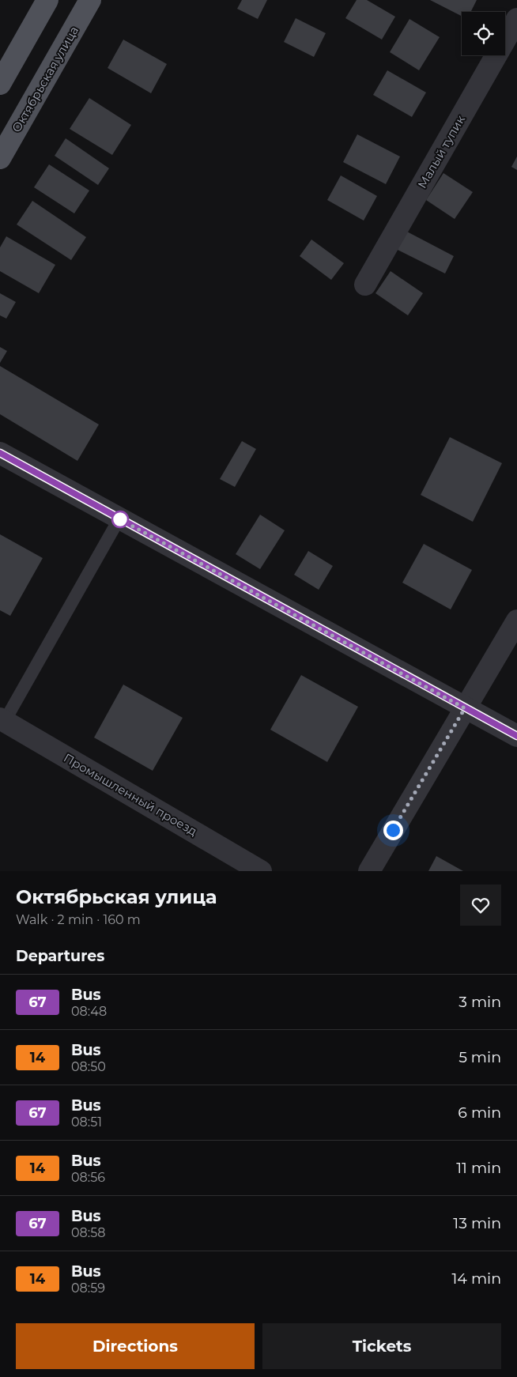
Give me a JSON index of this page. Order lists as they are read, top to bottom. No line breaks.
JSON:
{"streets":{"main road":["Октябрьская улица"],"street":["Малый тупик","Промышленный проезд"]},"lines":["bus line 67"],"page":{"heading":[["Октябрьская улица","Walk · 2 min · 160 m"],"Departures"],"list":[{"mark":"67","name":"Bus","note":"08:48","value":"3 min"},{"mark":"14","name":"Bus","note":"08:50","value":"5 min"},{"mark":"67","name":"Bus","note":"08:51","value":"6 min"},{"mark":"14","name":"Bus","note":"08:56","value":"11 min"},{"mark":"67","name":"Bus","note":"08:58","value":"13 min"},{"mark":"14","name":"Bus","note":"08:59","value":"14 min"}],"buttons":["Directions","Tickets"]}}
